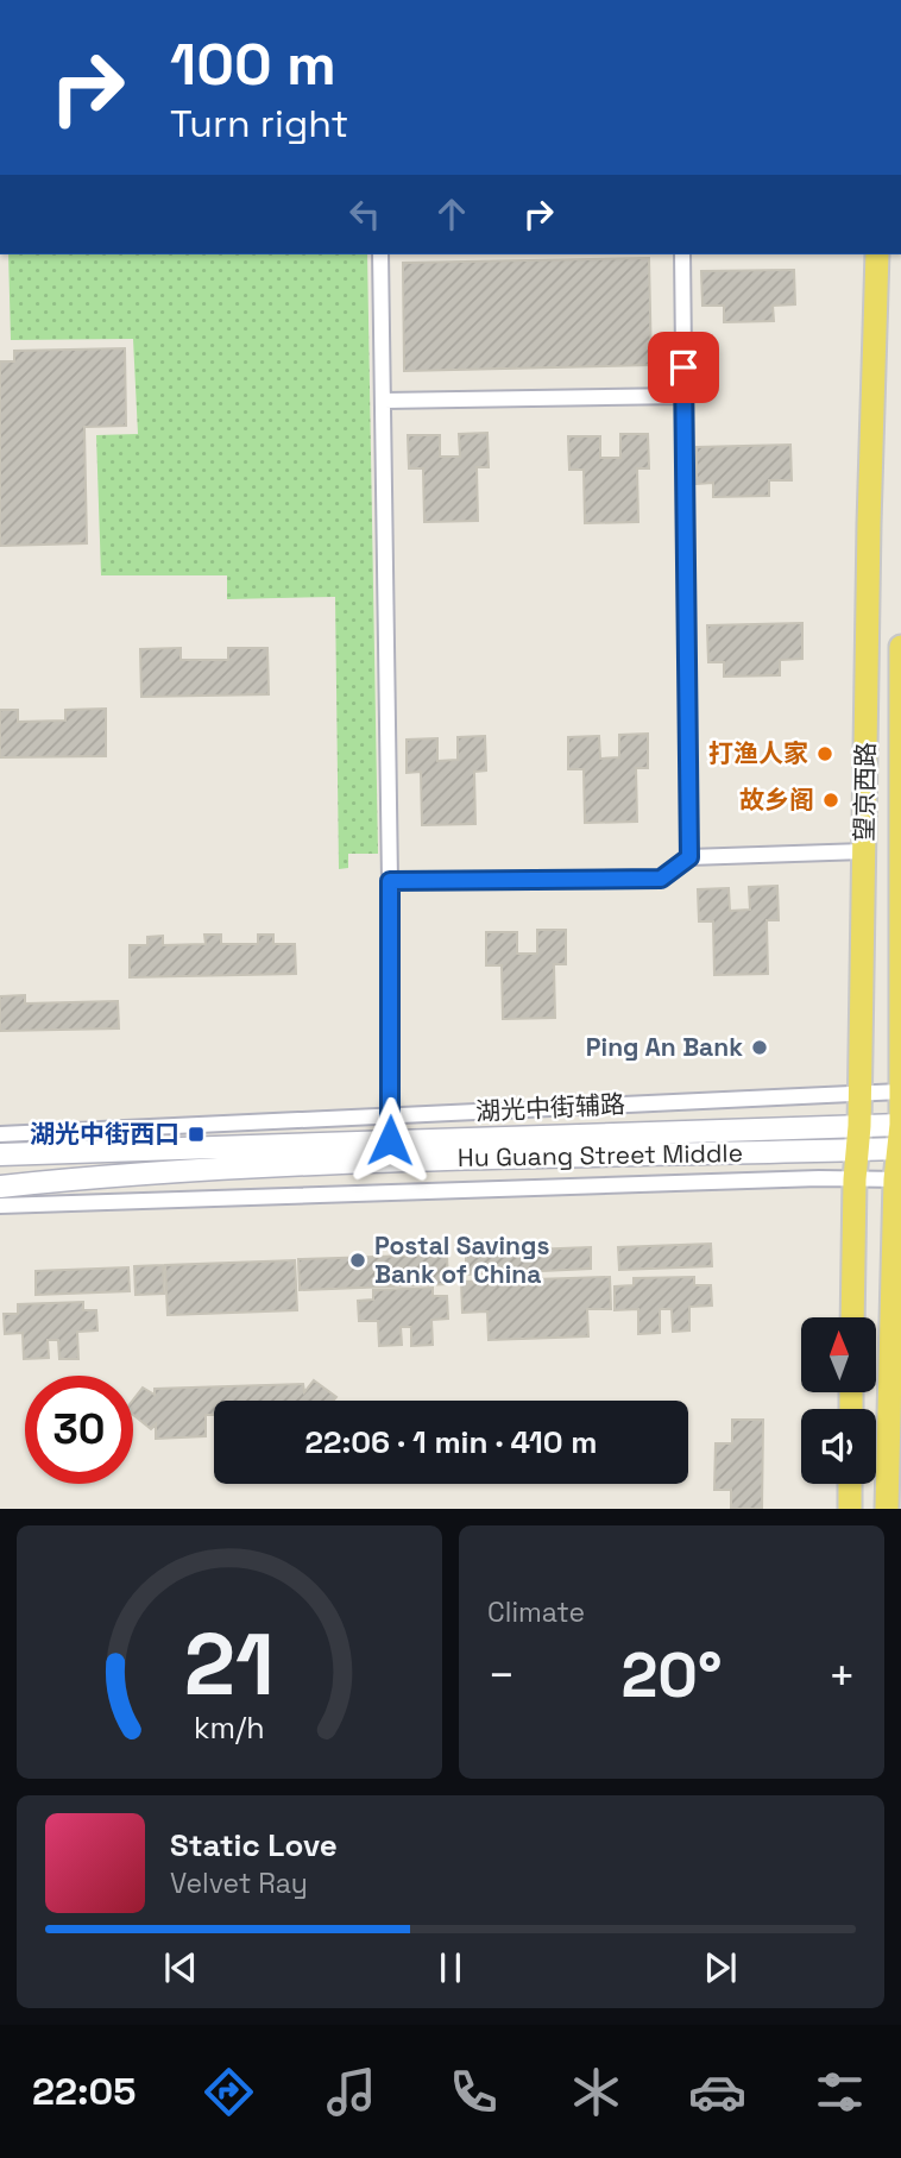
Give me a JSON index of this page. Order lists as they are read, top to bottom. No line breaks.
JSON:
{"streets":{"main road":["望京西路","Hu Guang Street Middle"],"street":["湖光中街辅路"]},"crossings":[["望京西路","湖光中街辅路"],["望京西路","Hu Guang Street Middle"]],"places":{"other":["打渔人家","故乡阁","Ping An Bank","Postal Savings Bank of China"],"transit":["湖光中街西口"]},"north":"top","page":{"turn":["100 m","Turn right"],"limit":"30","trip":"22:06 · 1 min · 410 m","tile":"Climate","heat":["−","20°","+"],"song":["Static Love","Velvet Ray"],"tabs":"22:05","gauge":["21","km/h"]}}
